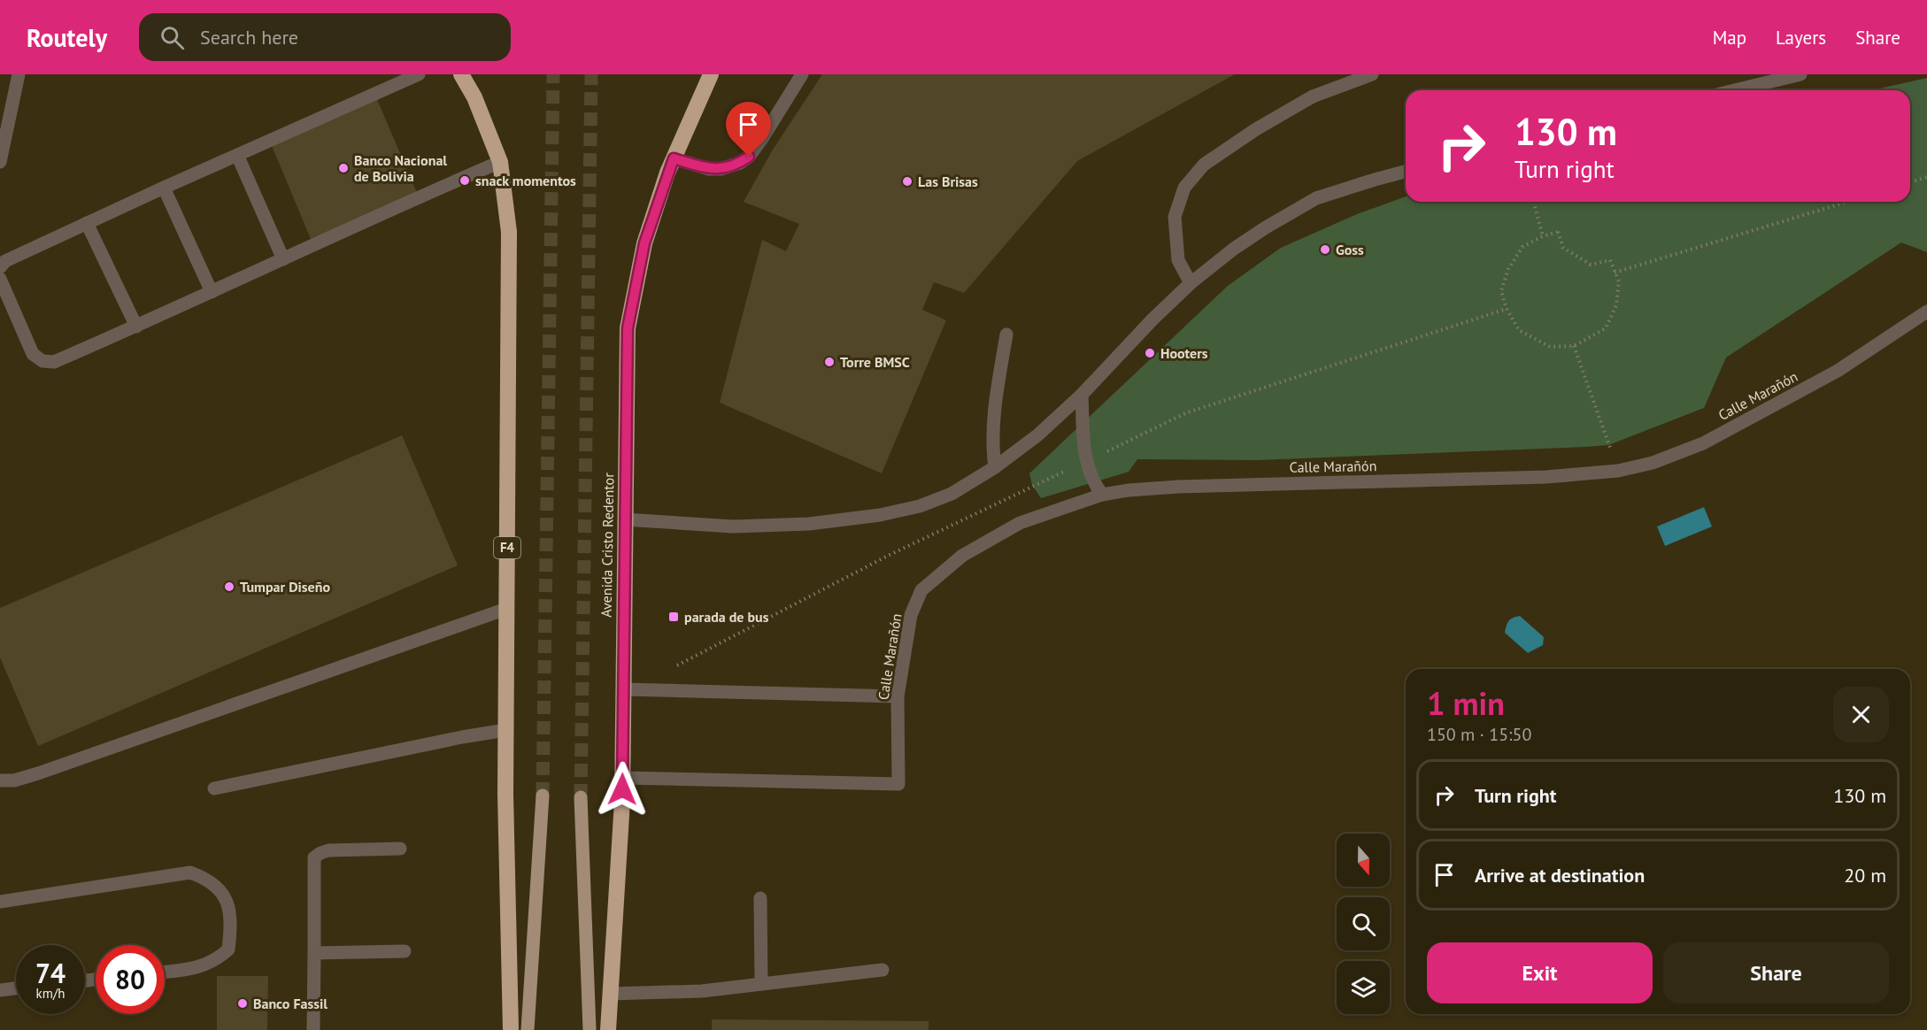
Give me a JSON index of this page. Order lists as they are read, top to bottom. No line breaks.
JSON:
{"streets":{"highway":["Avenida Cristo Redentor","F4"],"street":["Calle Marañón"]},"crossings":[["Calle Marañón","Avenida Cristo Redentor"]],"places":{"other":["Banco Nacional de Bolivia","snack momentos","Las Brisas","Goss","Hooters","Torre BMSC","Tumpar Diseño","Banco Fassil"],"transit":["parada de bus"]},"north":"bottom","page":{"header":"Routely","search":"Search here","nav":["Map","Layers","Share"],"turn":["130 m","Turn right"],"heading":["1 min","150 m · 15:50"],"list":[{"name":"Turn right","value":"130 m"},{"name":"Arrive at destination","value":"20 m"}],"buttons":["Exit","Share"],"speed":"74 km/h","limit":"80"}}
